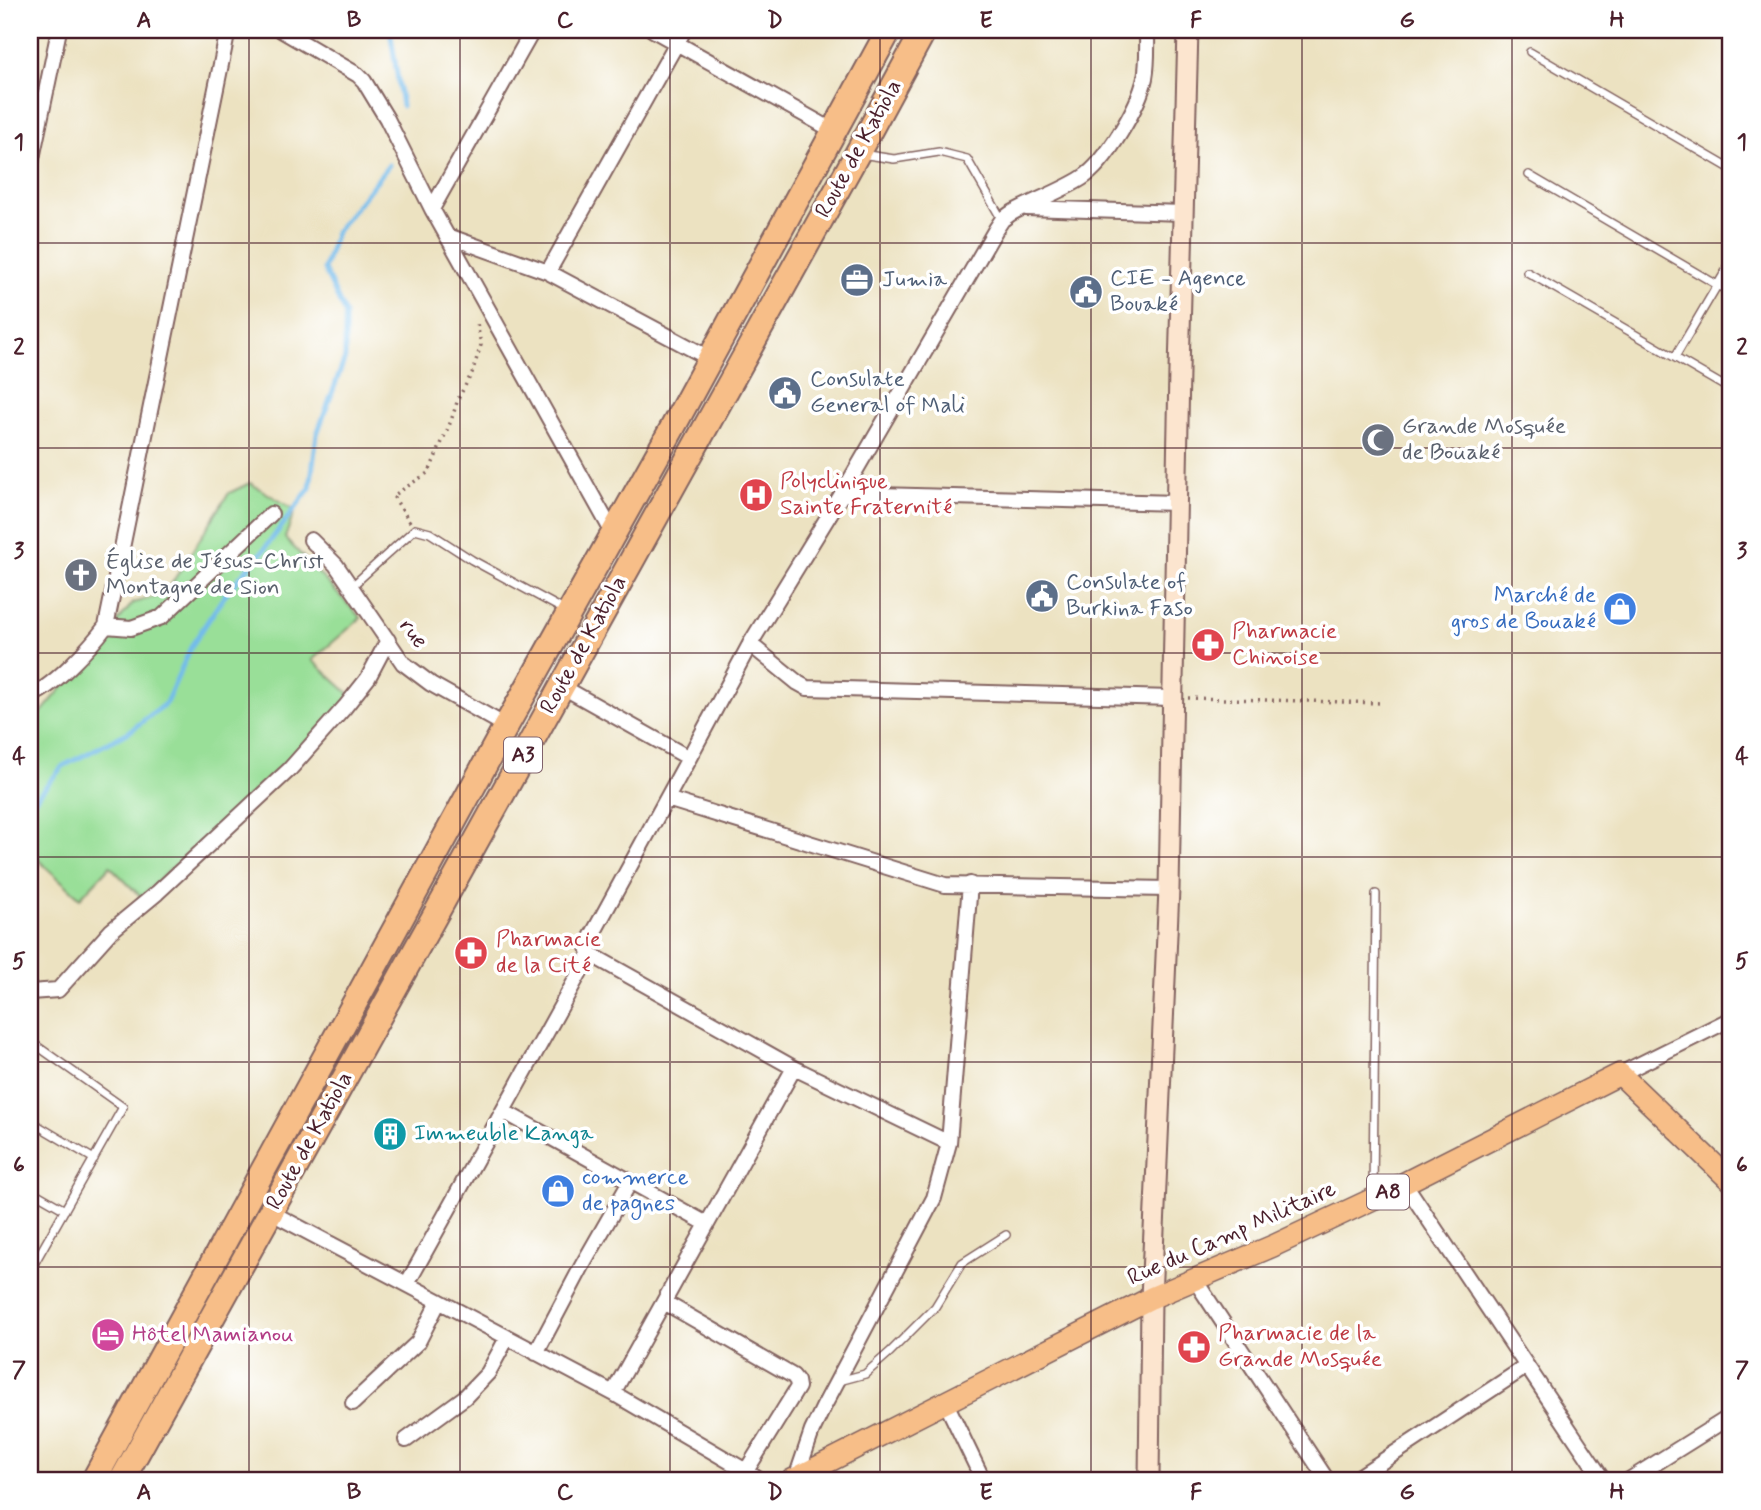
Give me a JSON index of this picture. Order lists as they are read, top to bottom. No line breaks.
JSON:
{"streets":{"highway":["Route de Katiola","A3"],"main road":["A8","Rue du Camp Militaire"],"street":["rue"]},"crossings":[["Route de Katiola","rue"]],"places":{"office":["Jumia"],"public building":["CIE - Agence Bouaké","Consulate General of Mali","Consulate of Burkina Faso"],"mosque":["Grande Mosquée de Bouaké"],"hospital":["Polyclinique Sainte Fraternité"],"church":["Église de Jésus-Christ Montagne de Sion"],"shop":["Marché de gros de Bouaké","commerce de pagnes"],"pharmacy":["Pharmacie Chinoise","Pharmacie de la Cité","Pharmacie de la Grande Mosquée"],"building":["Immeuble Kanga"],"hotel":["Hôtel Mamianou"]},"grid":{"columns":["A","B","C","D","E","F","G","H"],"rows":["1","2","3","4","5","6","7"]}}
